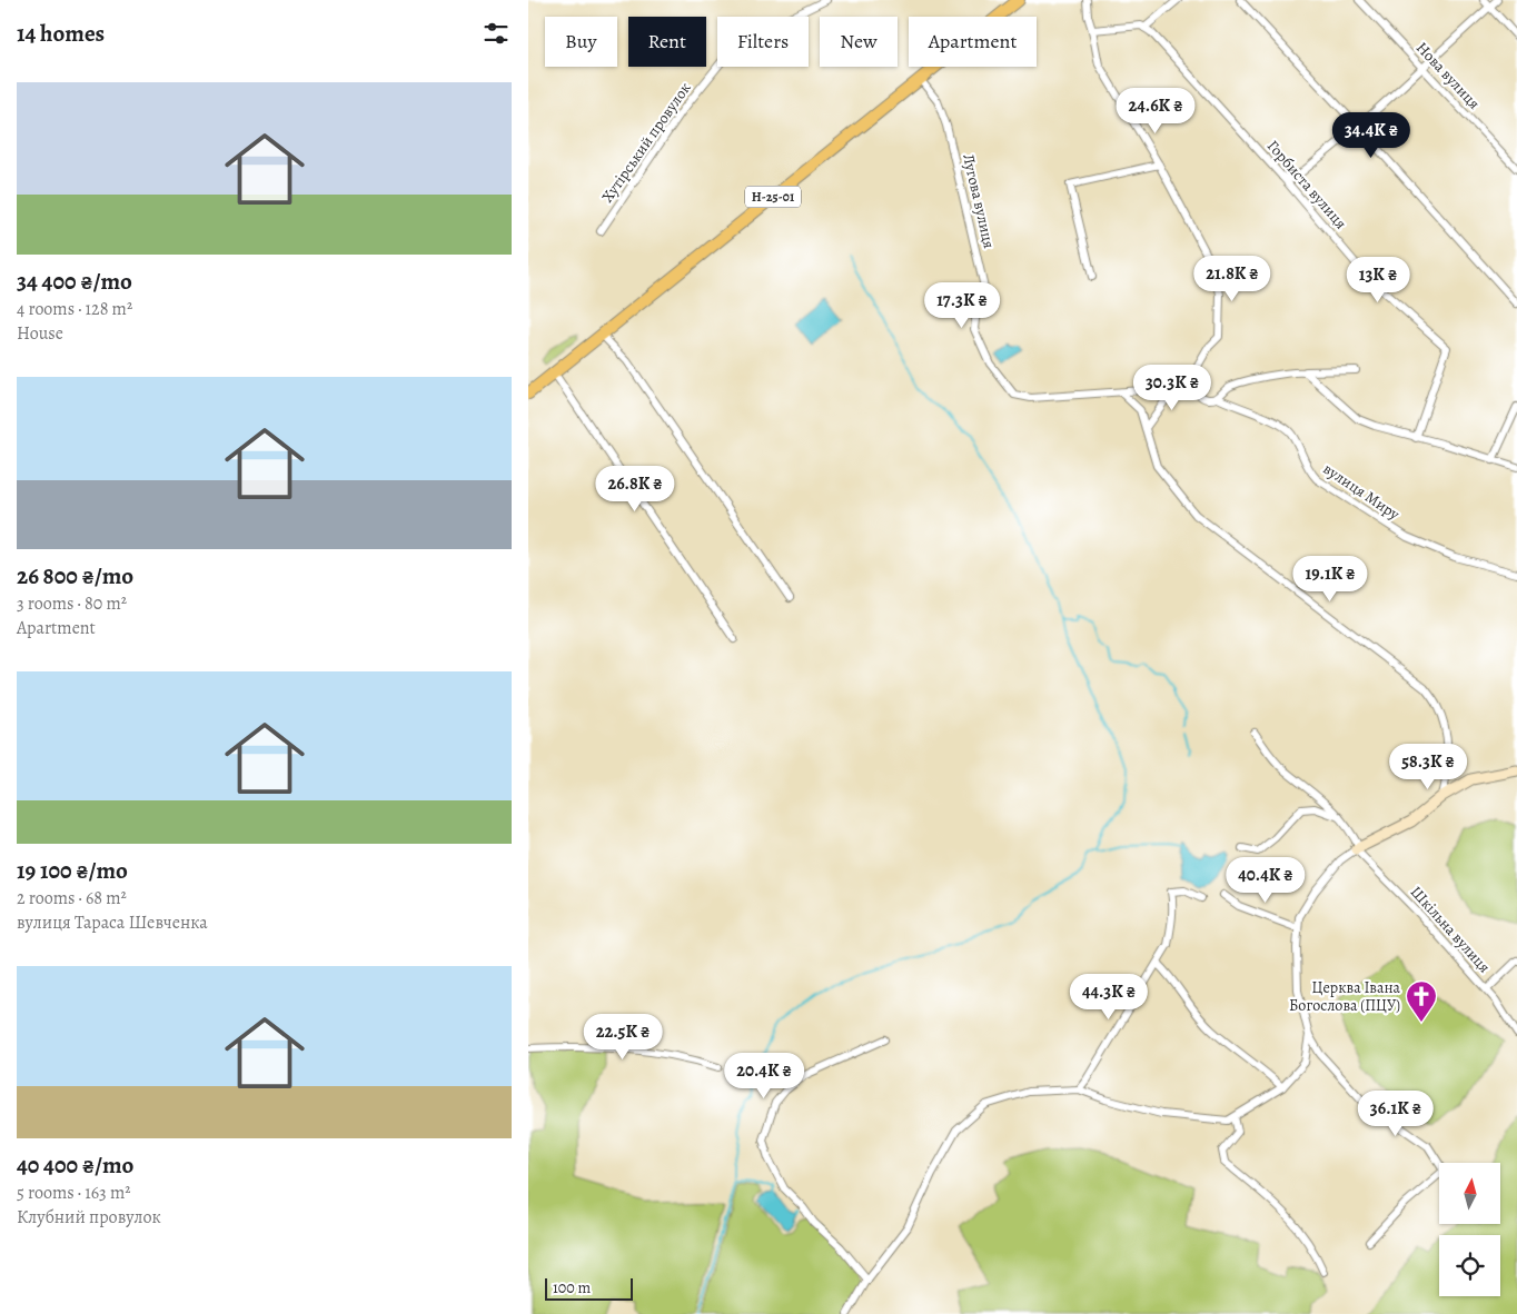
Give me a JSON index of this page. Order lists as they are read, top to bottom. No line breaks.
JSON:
{"streets":{"main road":["Н-25-01"],"street":["Нова вулиця","Хутірський провулок","Горбиста вулиця","Лугова вулиця","вулиця Миру","Шкільна вулиця"]},"crossings":[["Н-25-01","Лугова вулиця"]],"places":{"church":["Церква Івана Богослова (ПЦУ)"]},"scale_bar":"100 m","north":"top","page":{"heading":"14 homes","chip":["Buy","Rent","Filters","New","Apartment"],"list":[{"name":"34 400 ₴/mo","note":"4 rooms · 128 m² · House"},{"name":"26 800 ₴/mo","note":"3 rooms · 80 m² · Apartment"},{"name":"19 100 ₴/mo","note":"2 rooms · 68 m² · вулиця Тараса Шевченка"},{"name":"40 400 ₴/mo","note":"5 rooms · 163 m² · Клубний провулок"}],"price":["24.6K ₴","34.4K ₴","21.8K ₴","13K ₴","17.3K ₴","30.3K ₴","26.8K ₴","19.1K ₴","58.3K ₴","40.4K ₴","44.3K ₴","22.5K ₴","20.4K ₴","36.1K ₴"],"scale":"100 m"}}
